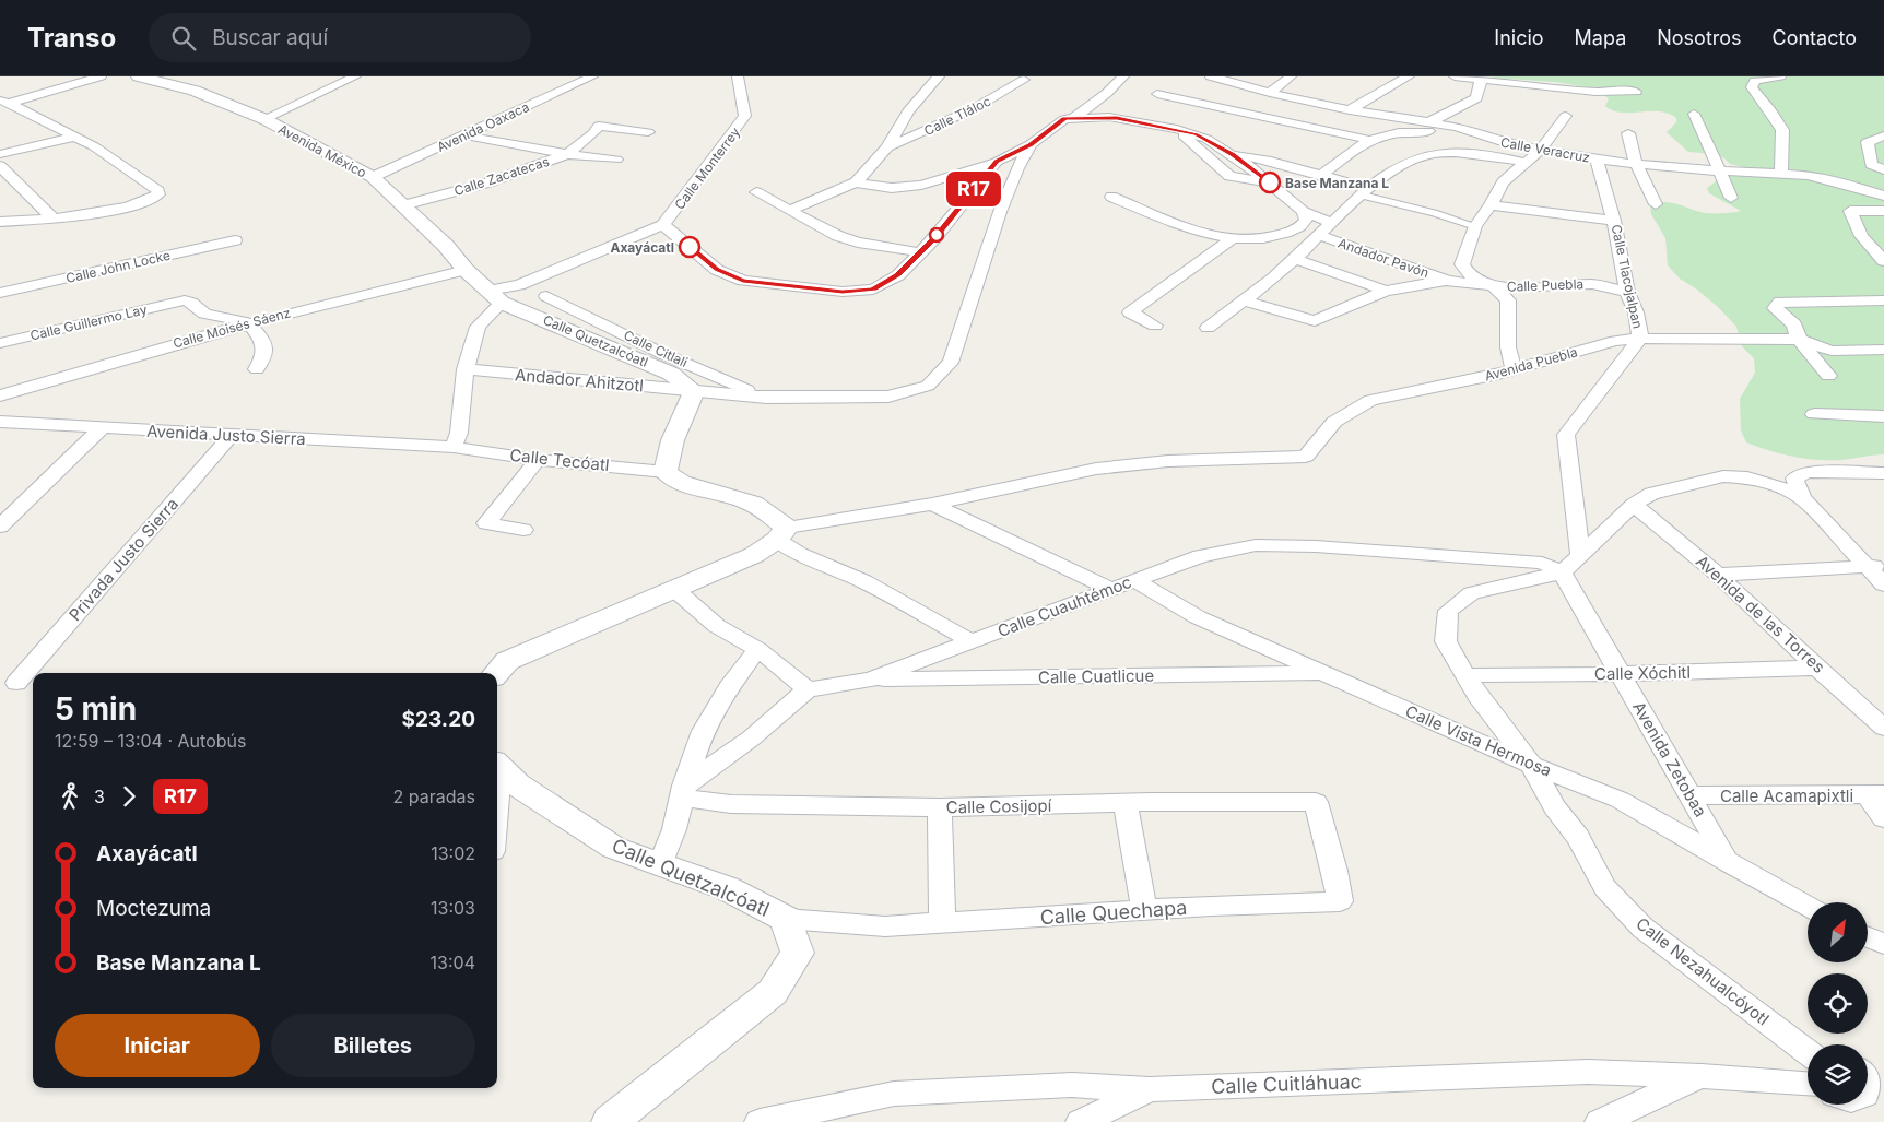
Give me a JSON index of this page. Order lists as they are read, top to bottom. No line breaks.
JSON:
{"streets":{"street":["Calle Tláloc","Avenida Oaxaca","Calle Veracruz","Avenida México","Calle Monterrey","Calle Zacatecas","Andador Pavón","Calle John Locke","Calle Tlacojalpan","Calle Puebla","Calle Guillermo Lay","Calle Moisés Sáenz","Calle Quetzalcóatl","Calle Citlali","Avenida Puebla","Andador Ahitzotl","Avenida Justo Sierra","Calle Tecóatl","Privada Justo Sierra","Calle Cuauhtémoc","Avenida de las Torres","Calle Xóchitl","Calle Cuatlicue","Calle Vista Hermosa","Avenida Zetobaa","Calle Acamapixtli","Calle Cosijopí","Calle Quechapa","Calle Nezahualcóyotl","Calle Cuitláhuac"]},"crossings":[["Avenida Oaxaca","Avenida México"],["Calle Veracruz","Calle Tlacojalpan"],["Avenida México","Calle Zacatecas"],["Avenida México","Calle Moisés Sáenz"],["Avenida México","Calle Quetzalcóatl"],["Calle Tlacojalpan","Calle Puebla"],["Calle Tlacojalpan","Avenida Puebla"],["Calle Guillermo Lay","Calle Moisés Sáenz"],["Calle Quetzalcóatl","Calle Citlali"],["Calle Quetzalcóatl","Andador Ahitzotl"],["Calle Quetzalcóatl","Calle Quechapa"],["Calle Citlali","Andador Ahitzotl"],["Avenida Justo Sierra","Calle Tecóatl"],["Avenida Justo Sierra","Privada Justo Sierra"],["Calle Cuauhtémoc","Calle Cuatlicue"],["Calle Cuauhtémoc","Calle Vista Hermosa"],["Calle Cuauhtémoc","Avenida Zetobaa"],["Calle Cuauhtémoc","Calle Nezahualcóyotl"],["Avenida de las Torres","Calle Xóchitl"],["Calle Xóchitl","Avenida Zetobaa"],["Calle Xóchitl","Calle Nezahualcóyotl"],["Calle Cuatlicue","Calle Vista Hermosa"],["Calle Vista Hermosa","Avenida Zetobaa"],["Calle Vista Hermosa","Calle Nezahualcóyotl"],["Avenida Zetobaa","Calle Acamapixtli"],["Avenida Zetobaa","Calle Nezahualcóyotl"],["Calle Cosijopí","Calle Quechapa"]],"places":["Base Manzana L","Axayácatl"],"lines":["bus line R17"],"north":"top right","page":{"header":"Transo","search":"Buscar aquí","nav":["Inicio","Mapa","Nosotros","Contacto"],"on_map":"R17","heading":["5 min","12:59 – 13:04 · Autobús","$23.20"],"legs":["3","R17","2 paradas"],"list":[{"name":"Axayácatl","value":"13:02"},{"name":"Moctezuma","value":"13:03"},{"name":"Base Manzana L","value":"13:04"}],"buttons":["Iniciar","Billetes"]}}
